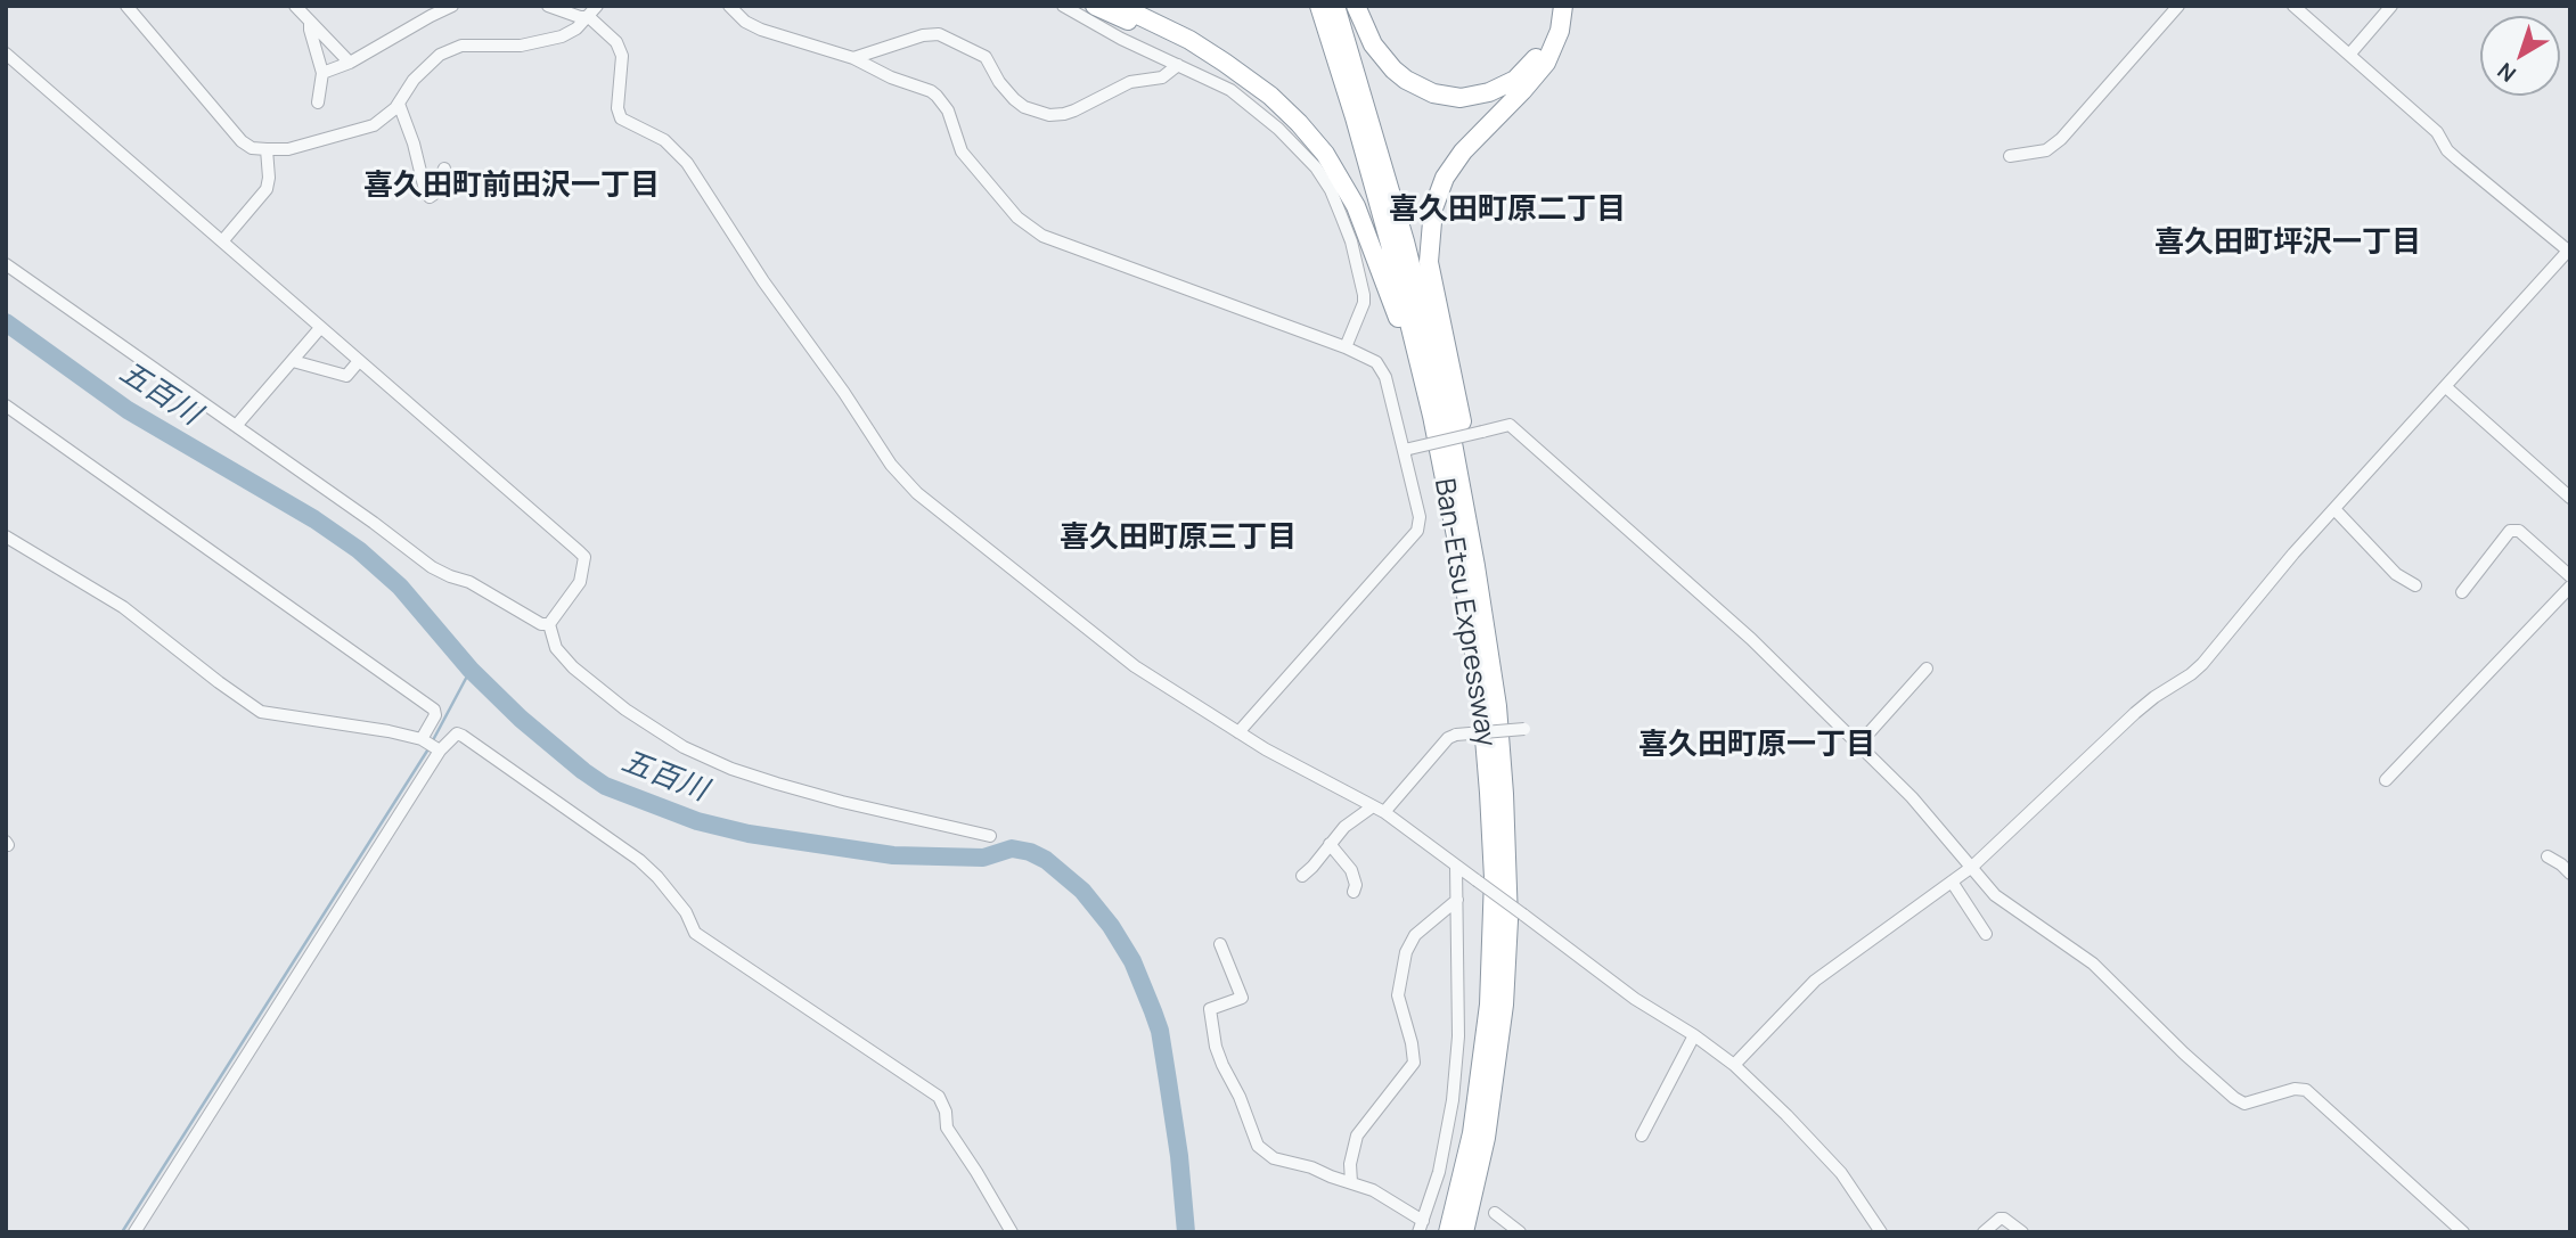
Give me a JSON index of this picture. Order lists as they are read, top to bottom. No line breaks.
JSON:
{"streets":{"highway":["Ban-Etsu Expressway"]},"districts":["喜久田町前田沢一丁目","喜久田町原二丁目","喜久田町坪沢一丁目","喜久田町原三丁目","喜久田町原一丁目"],"water":["五百川"],"north":"bottom left"}
